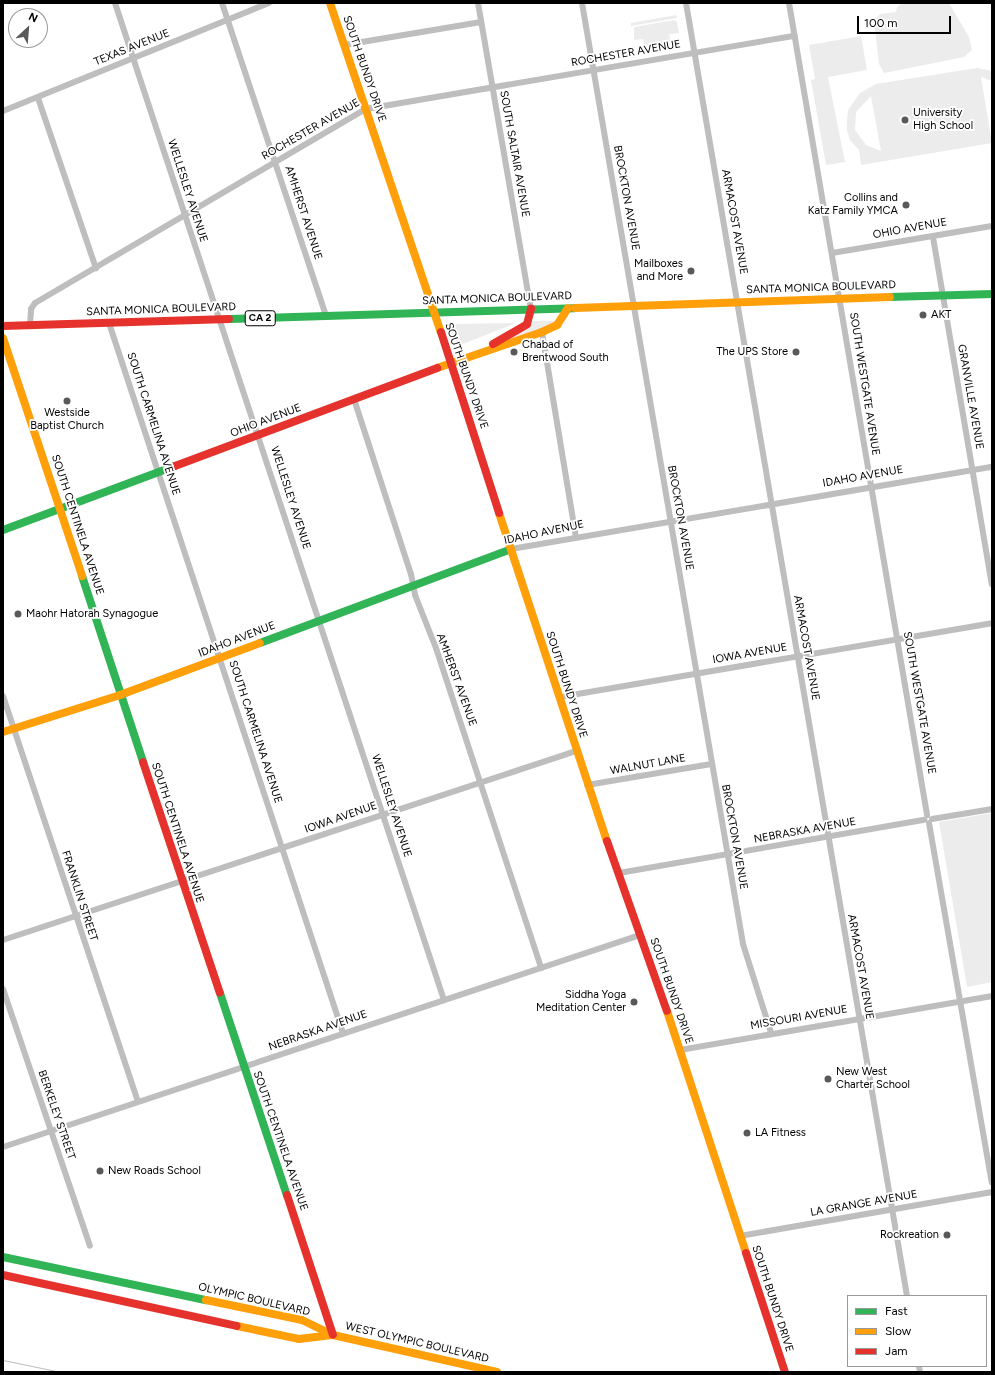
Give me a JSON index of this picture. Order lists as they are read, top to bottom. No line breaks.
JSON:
{"streets":{"main road":["SOUTH BUNDY DRIVE","OHIO AVENUE","SANTA MONICA BOULEVARD","CA 2","IDAHO AVENUE","SOUTH CENTINELA AVENUE","OLYMPIC BOULEVARD","WEST OLYMPIC BOULEVARD"],"street":["TEXAS AVENUE","ROCHESTER AVENUE","SOUTH SALTAIR AVENUE","WELLESLEY AVENUE","BROCKTON AVENUE","AMHERST AVENUE","ARMACOST AVENUE","SOUTH WESTGATE AVENUE","GRANVILLE AVENUE","SOUTH CARMELINA AVENUE","IOWA AVENUE","WALNUT LANE","NEBRASKA AVENUE","FRANKLIN STREET","MISSOURI AVENUE","BERKELEY STREET","LA GRANGE AVENUE"]},"crossings":[["TEXAS AVENUE","WELLESLEY AVENUE"],["TEXAS AVENUE","AMHERST AVENUE"],["ROCHESTER AVENUE","SOUTH BUNDY DRIVE"],["ROCHESTER AVENUE","SOUTH SALTAIR AVENUE"],["ROCHESTER AVENUE","WELLESLEY AVENUE"],["ROCHESTER AVENUE","BROCKTON AVENUE"],["ROCHESTER AVENUE","AMHERST AVENUE"],["ROCHESTER AVENUE","ARMACOST AVENUE"],["ROCHESTER AVENUE","SANTA MONICA BOULEVARD"],["ROCHESTER AVENUE","SOUTH WESTGATE AVENUE"],["SOUTH BUNDY DRIVE","OHIO AVENUE"],["SOUTH BUNDY DRIVE","SANTA MONICA BOULEVARD"],["SOUTH BUNDY DRIVE","IDAHO AVENUE"],["SOUTH BUNDY DRIVE","IOWA AVENUE"],["SOUTH BUNDY DRIVE","WALNUT LANE"],["SOUTH BUNDY DRIVE","NEBRASKA AVENUE"],["SOUTH BUNDY DRIVE","MISSOURI AVENUE"],["SOUTH BUNDY DRIVE","LA GRANGE AVENUE"],["SOUTH SALTAIR AVENUE","OHIO AVENUE"],["SOUTH SALTAIR AVENUE","SANTA MONICA BOULEVARD"],["WELLESLEY AVENUE","OHIO AVENUE"],["WELLESLEY AVENUE","SANTA MONICA BOULEVARD"],["WELLESLEY AVENUE","IDAHO AVENUE"],["WELLESLEY AVENUE","IOWA AVENUE"],["WELLESLEY AVENUE","NEBRASKA AVENUE"],["BROCKTON AVENUE","SANTA MONICA BOULEVARD"],["BROCKTON AVENUE","IDAHO AVENUE"],["BROCKTON AVENUE","IOWA AVENUE"],["BROCKTON AVENUE","WALNUT LANE"],["BROCKTON AVENUE","NEBRASKA AVENUE"],["BROCKTON AVENUE","MISSOURI AVENUE"],["AMHERST AVENUE","OHIO AVENUE"],["AMHERST AVENUE","SANTA MONICA BOULEVARD"],["AMHERST AVENUE","IDAHO AVENUE"],["AMHERST AVENUE","IOWA AVENUE"],["AMHERST AVENUE","NEBRASKA AVENUE"],["ARMACOST AVENUE","SANTA MONICA BOULEVARD"],["ARMACOST AVENUE","IDAHO AVENUE"],["ARMACOST AVENUE","IOWA AVENUE"],["ARMACOST AVENUE","NEBRASKA AVENUE"],["ARMACOST AVENUE","MISSOURI AVENUE"],["ARMACOST AVENUE","LA GRANGE AVENUE"],["OHIO AVENUE","SANTA MONICA BOULEVARD"],["OHIO AVENUE","SOUTH WESTGATE AVENUE"],["OHIO AVENUE","GRANVILLE AVENUE"],["OHIO AVENUE","SOUTH CARMELINA AVENUE"],["OHIO AVENUE","SOUTH CENTINELA AVENUE"],["SANTA MONICA BOULEVARD","SOUTH WESTGATE AVENUE"],["SANTA MONICA BOULEVARD","GRANVILLE AVENUE"],["SANTA MONICA BOULEVARD","SOUTH CARMELINA AVENUE"],["SOUTH WESTGATE AVENUE","IDAHO AVENUE"],["SOUTH WESTGATE AVENUE","IOWA AVENUE"],["SOUTH WESTGATE AVENUE","NEBRASKA AVENUE"],["SOUTH WESTGATE AVENUE","MISSOURI AVENUE"],["GRANVILLE AVENUE","IDAHO AVENUE"],["SOUTH CARMELINA AVENUE","IDAHO AVENUE"],["SOUTH CARMELINA AVENUE","IOWA AVENUE"],["SOUTH CARMELINA AVENUE","NEBRASKA AVENUE"],["IDAHO AVENUE","SOUTH CENTINELA AVENUE"],["IDAHO AVENUE","FRANKLIN STREET"],["SOUTH CENTINELA AVENUE","IOWA AVENUE"],["SOUTH CENTINELA AVENUE","NEBRASKA AVENUE"],["SOUTH CENTINELA AVENUE","OLYMPIC BOULEVARD"],["SOUTH CENTINELA AVENUE","WEST OLYMPIC BOULEVARD"],["IOWA AVENUE","FRANKLIN STREET"],["NEBRASKA AVENUE","FRANKLIN STREET"],["NEBRASKA AVENUE","BERKELEY STREET"],["OLYMPIC BOULEVARD","WEST OLYMPIC BOULEVARD"]],"places":["University High School","Collins and Katz Family YMCA","Mailboxes and More","AKT","Chabad of Brentwood South","The UPS Store","Westside Baptist Church","Maohr Hatorah Synagogue","Siddha Yoga Meditation Center","New West Charter School","LA Fitness","New Roads School","Rockreation"],"legend":["Fast","Slow","Jam"],"scale_bar":"100 m","north":"top right"}
